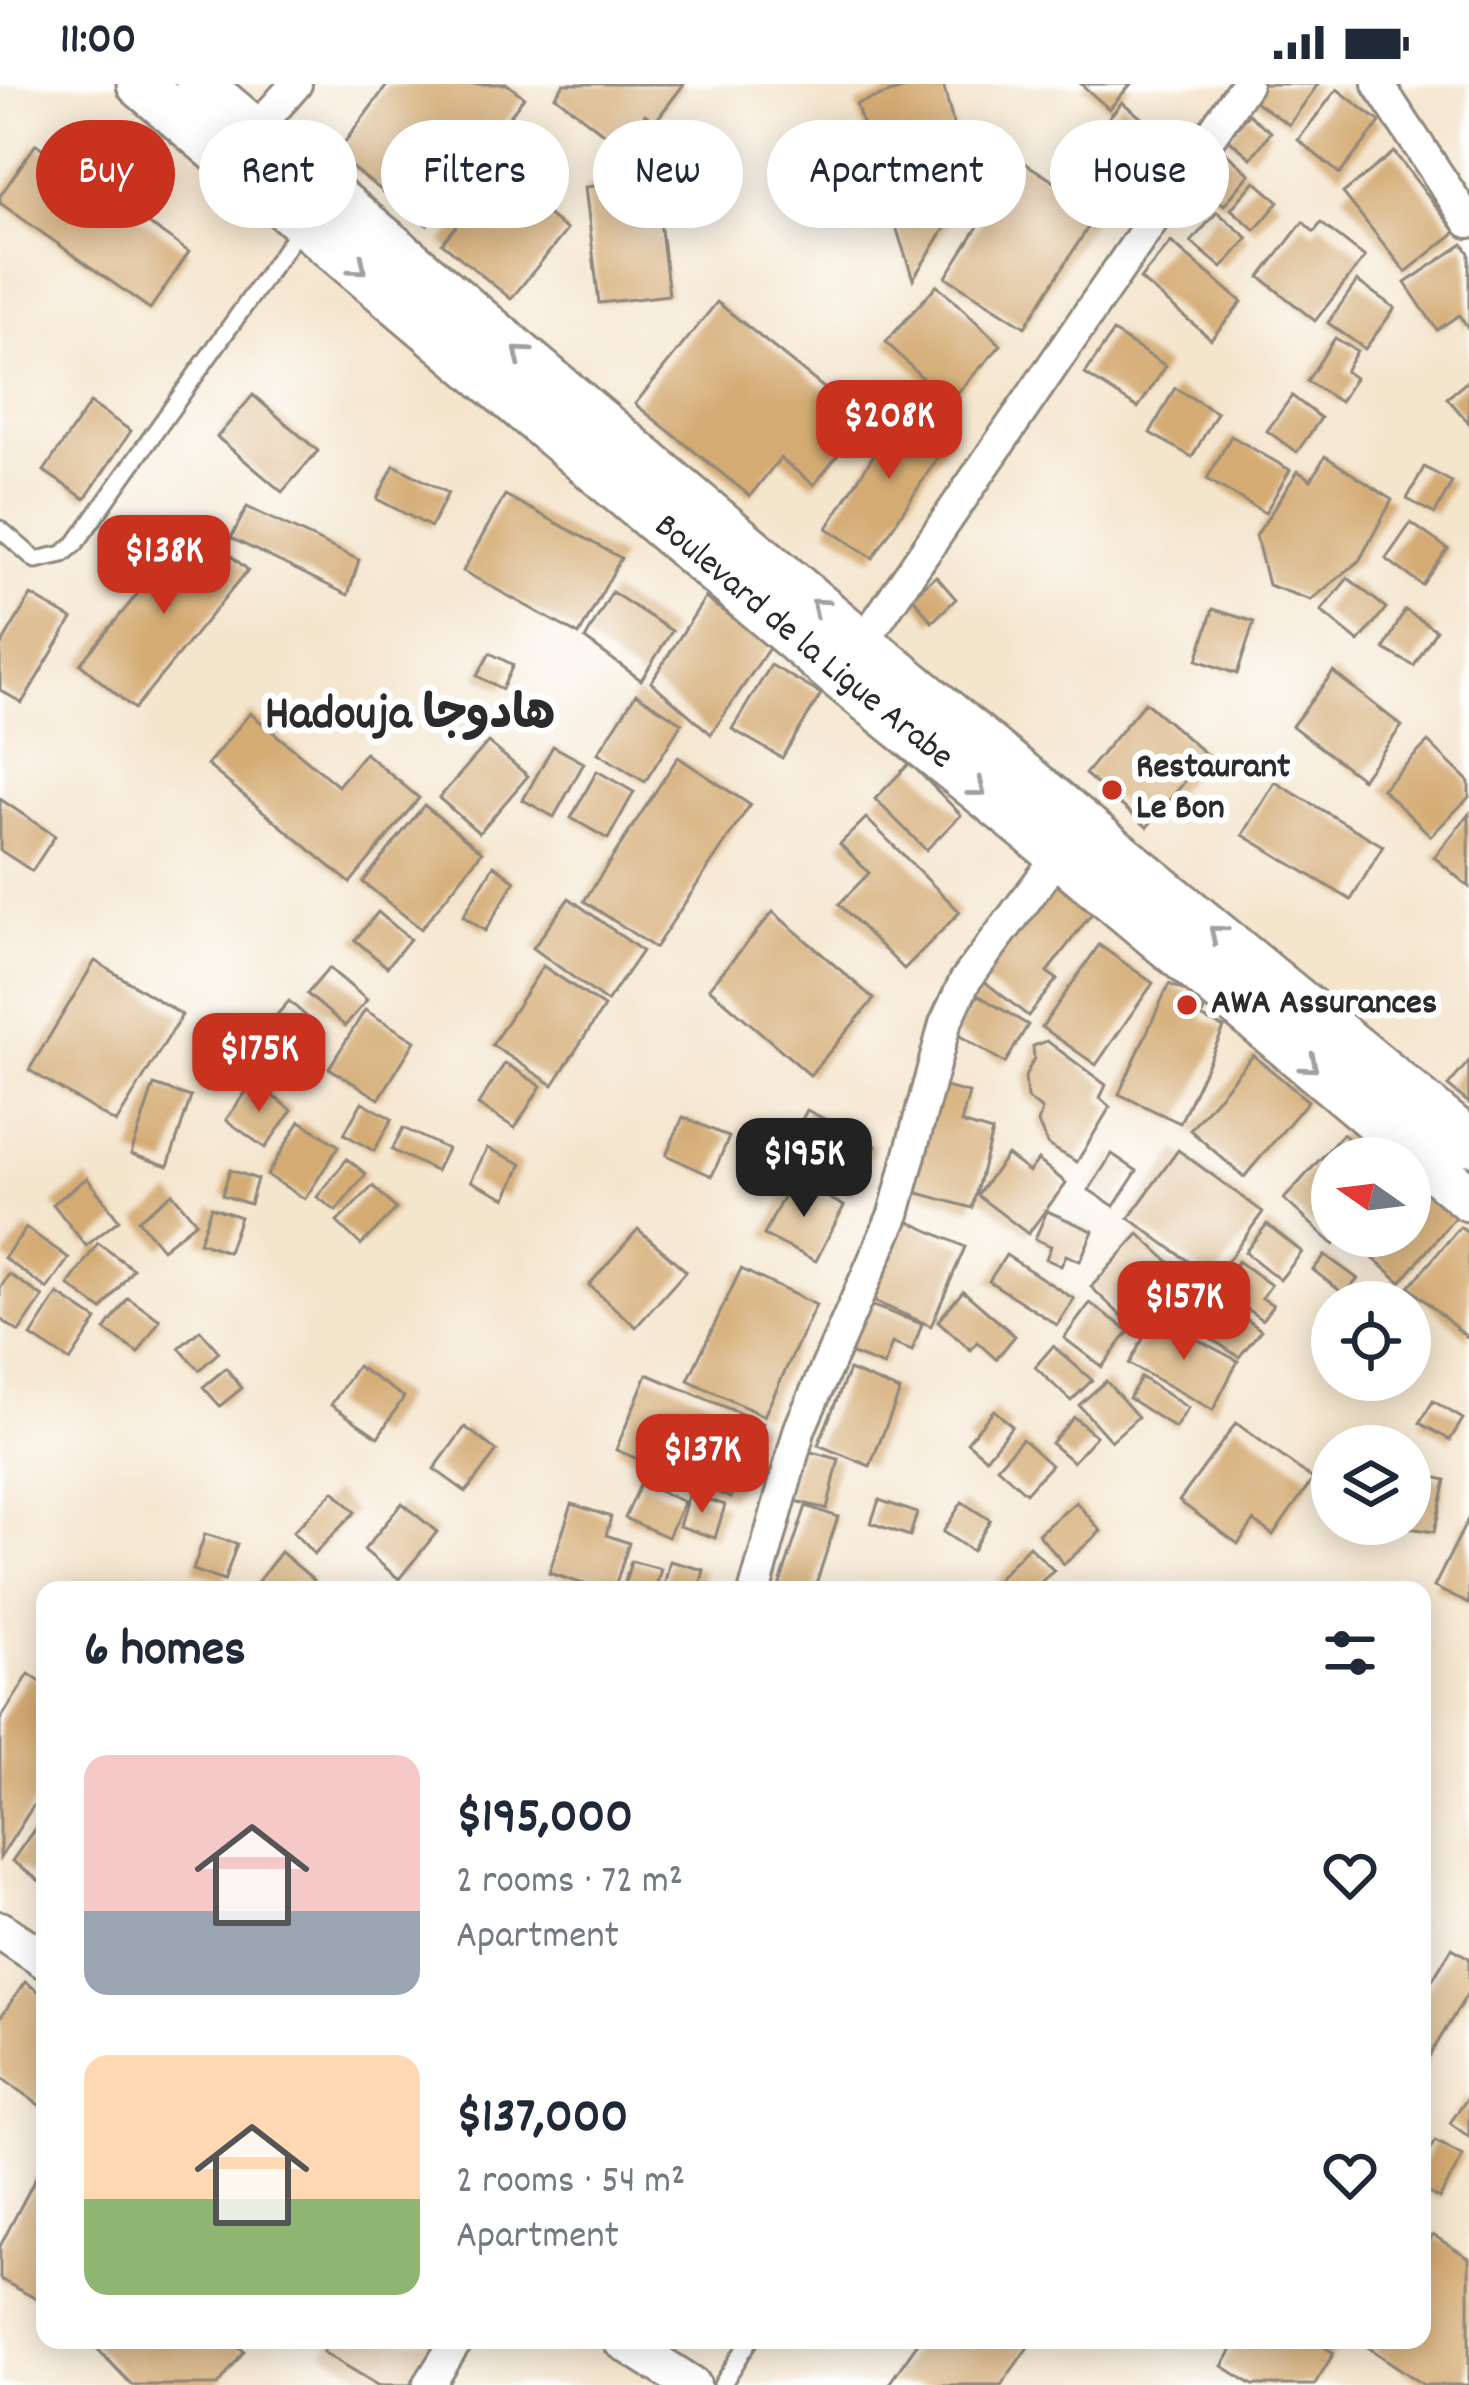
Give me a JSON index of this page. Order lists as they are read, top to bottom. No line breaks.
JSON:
{"streets":{"main road":["Boulevard de la Ligue Arabe"]},"districts":["Hadouja هادوجا"],"places":["Restaurant Le Bon","AWA Assurances"],"north":"left","page":{"status":"11:00","chip":["Buy","Rent","Filters","New","Apartment","House"],"price":["$208K","$138K","$175K","$195K","$157K","$137K"],"heading":"6 homes","list":[{"name":"$195,000","note":"2 rooms · 72 m² · Apartment"},{"name":"$137,000","note":"2 rooms · 54 m² · Apartment"}]}}
